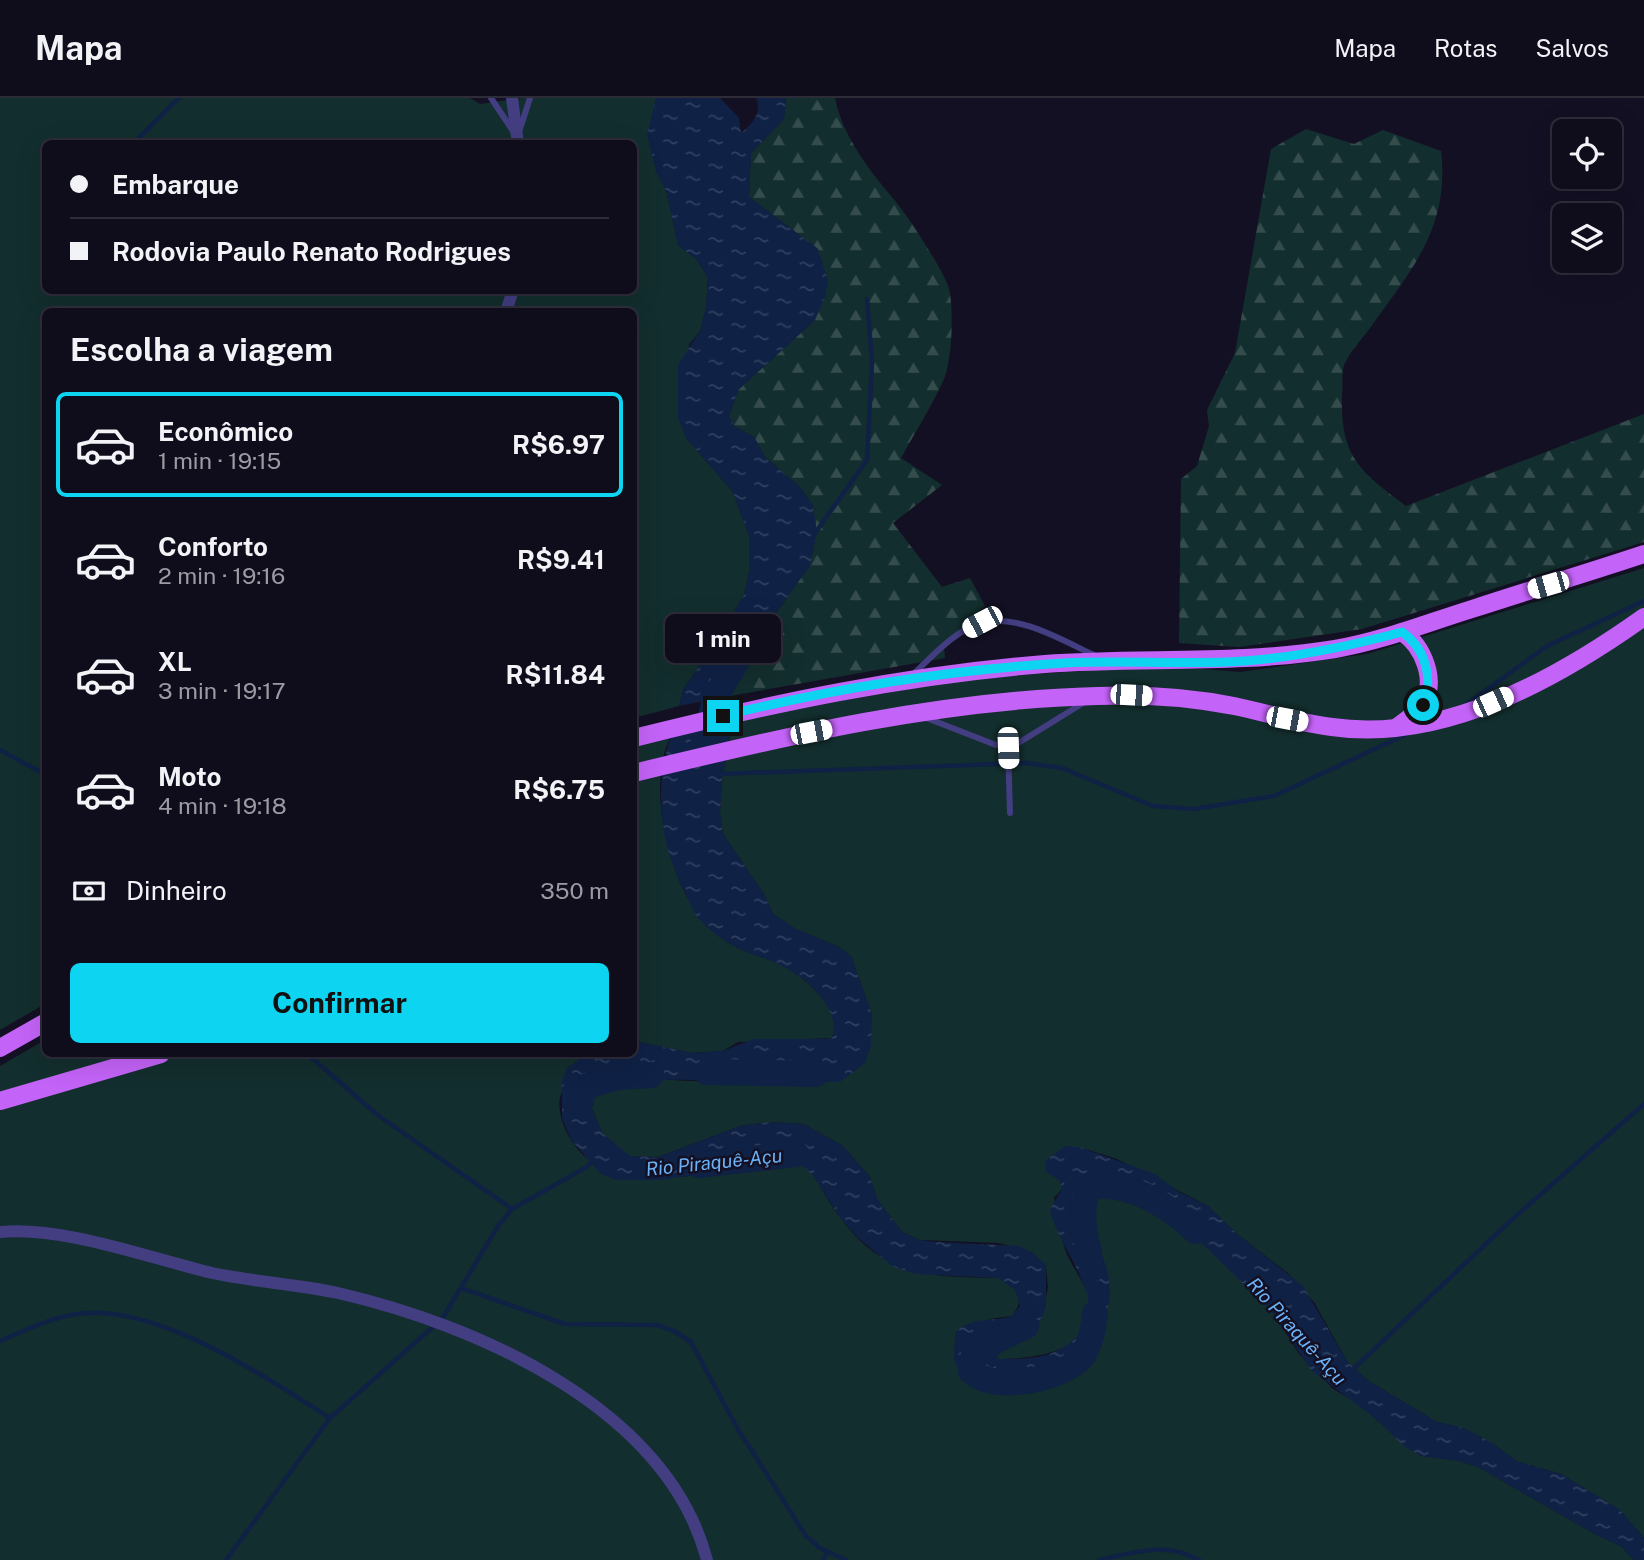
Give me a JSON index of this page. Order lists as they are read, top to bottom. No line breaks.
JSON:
{"water":["Rio Piraquê-Açu"],"page":{"header":"Mapa","nav":["Mapa","Rotas","Salvos"],"banner":["Embarque","Rodovia Paulo Renato Rodrigues"],"heading":"Escolha a viagem","list":[{"name":"Econômico","note":"1 min · 19:15","value":"R$6.97"},{"name":"Conforto","note":"2 min · 19:16","value":"R$9.41"},{"name":"XL","note":"3 min · 19:17","value":"R$11.84"},{"name":"Moto","note":"4 min · 19:18","value":"R$6.75"}],"bubble":"1 min","pay":["Dinheiro","350 m"],"buttons":"Confirmar"}}
